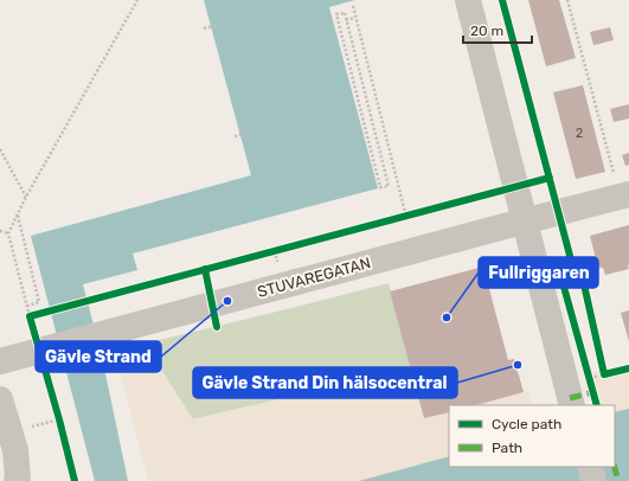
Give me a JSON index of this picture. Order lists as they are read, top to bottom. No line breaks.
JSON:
{"streets":{"street":["STUVAREGATAN"]},"places":["Gävle Strand","Fullriggaren","Gävle Strand Din hälsocentral"],"house_numbers":["2"],"legend":["Cycle path","Path"],"scale_bar":"20 m"}
